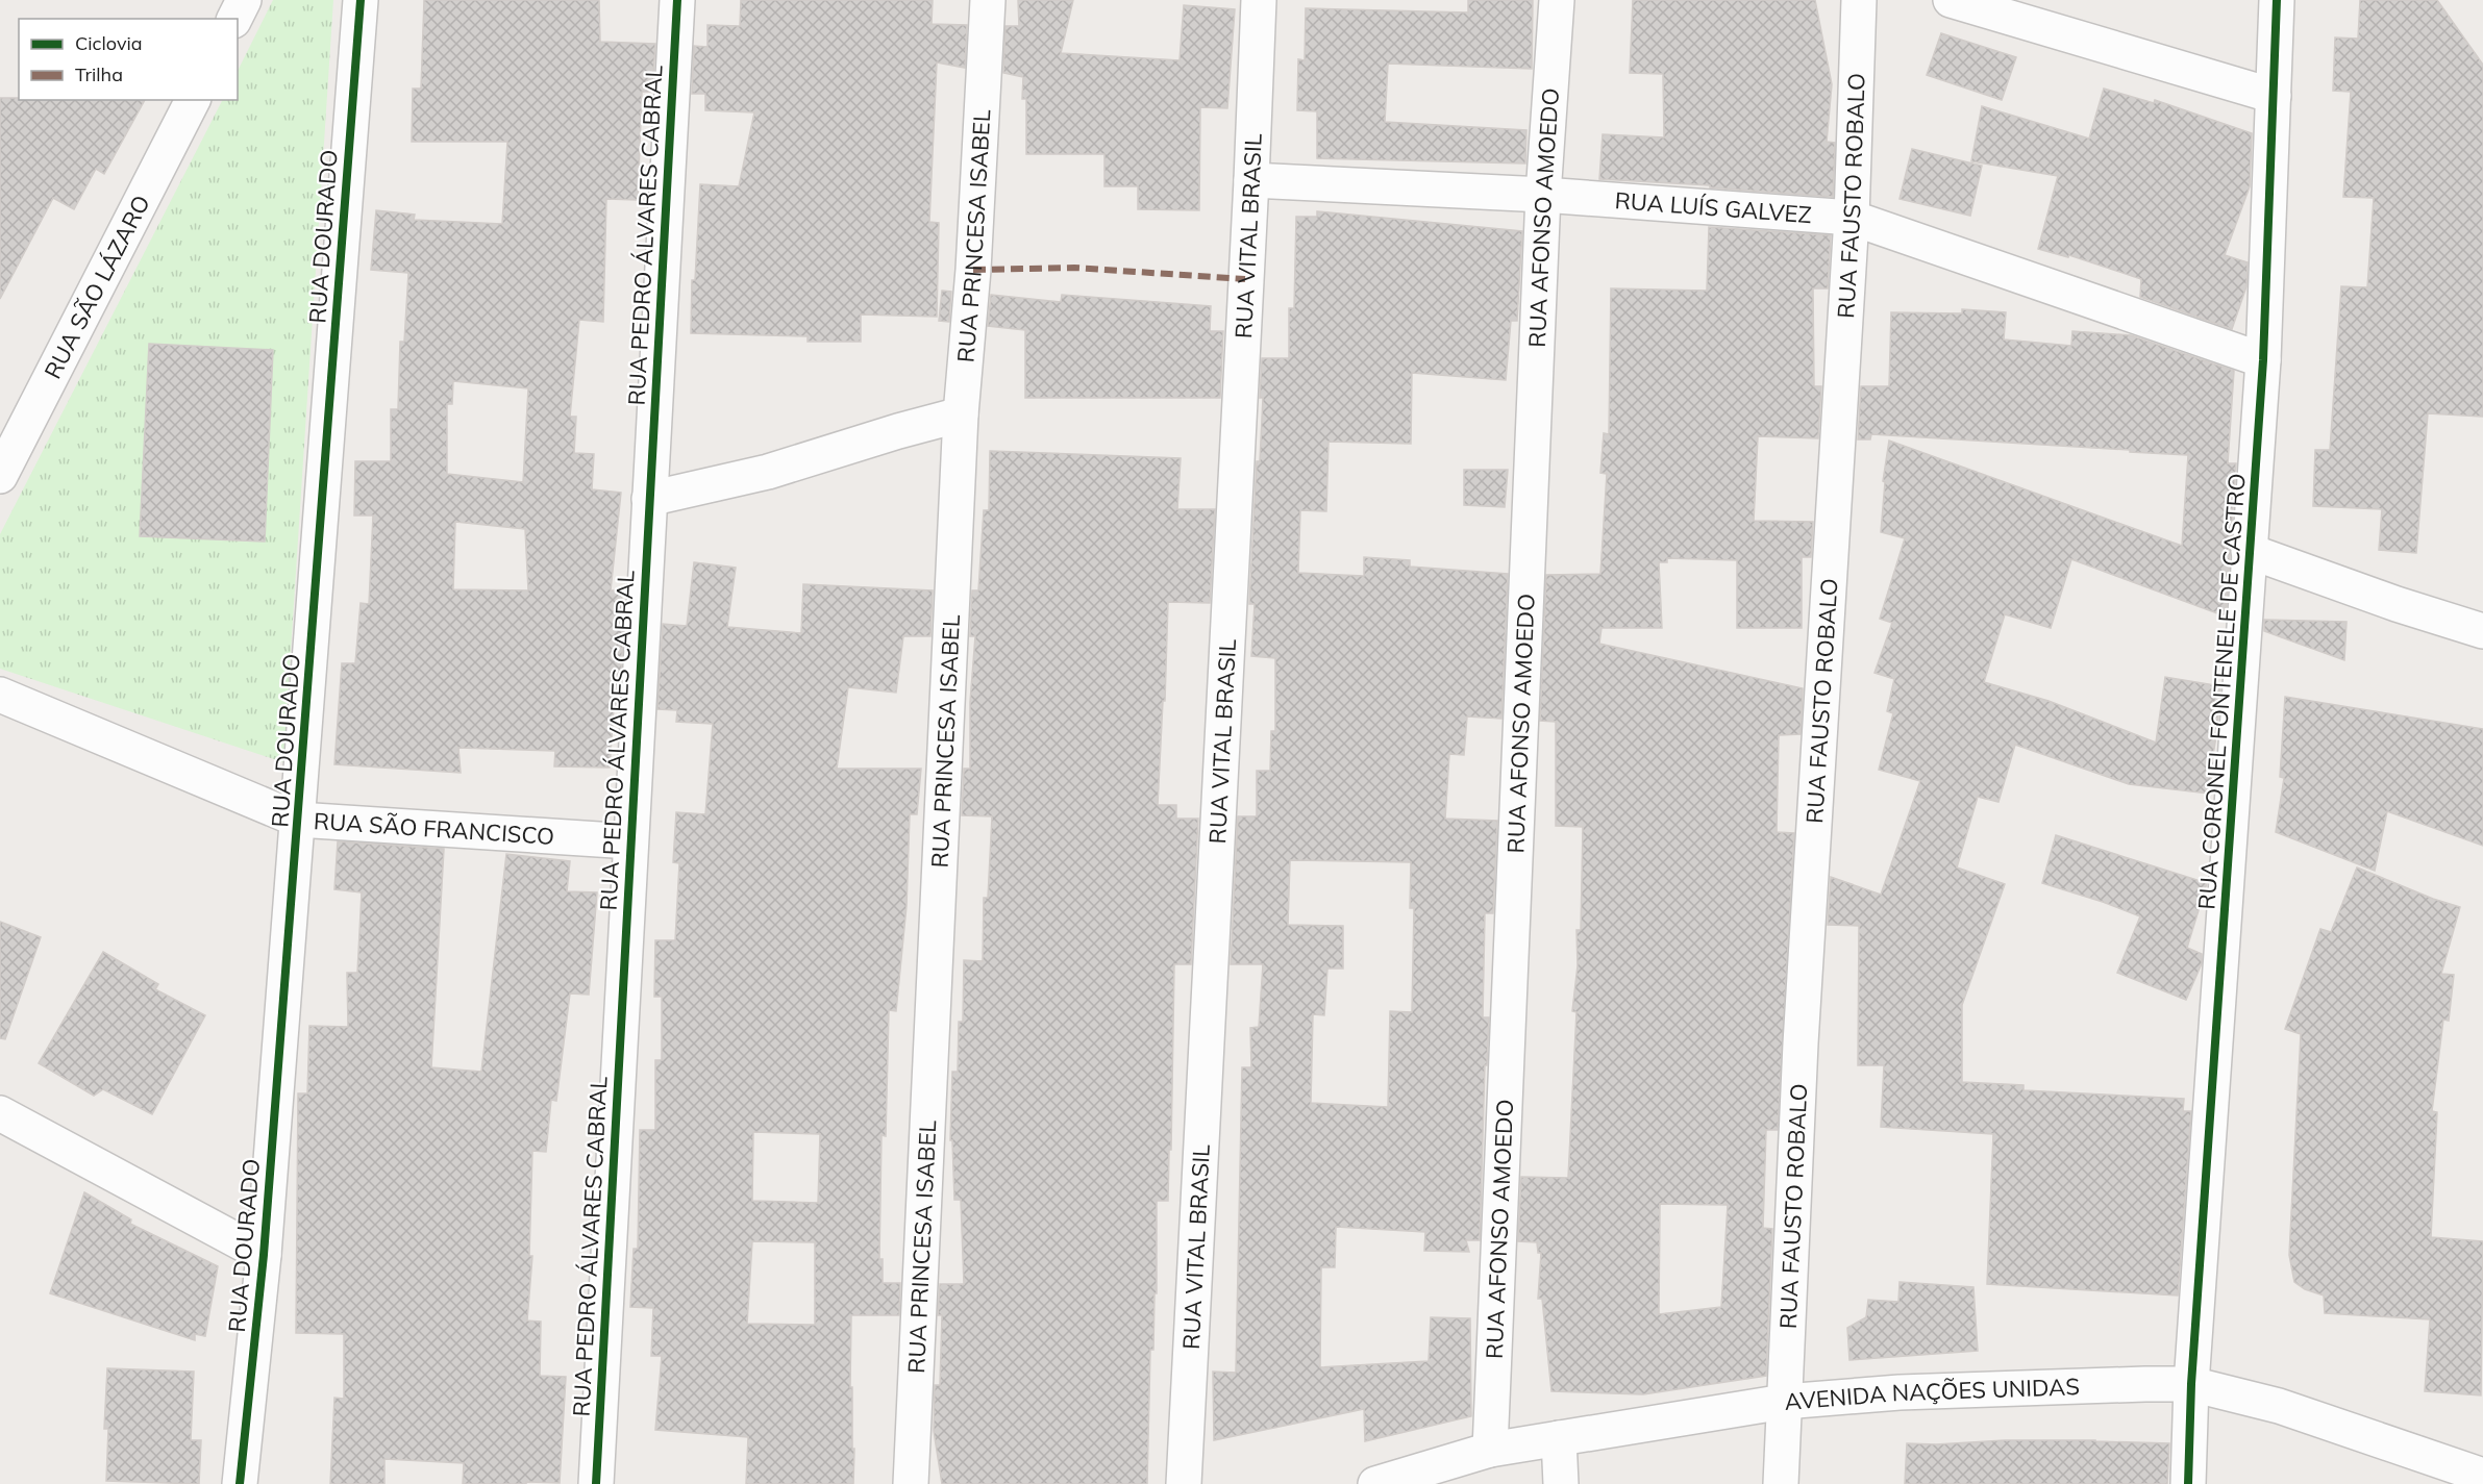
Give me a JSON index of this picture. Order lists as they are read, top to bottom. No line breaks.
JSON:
{"streets":{"street":["RUA FAUSTO ROBALO","RUA LUÍS GALVEZ","RUA AFONSO AMOEDO","RUA PEDRO ÁLVARES CABRAL","RUA DOURADO","RUA PRINCESA ISABEL","RUA VITAL BRASIL","RUA SÃO LÁZARO","RUA CORONEL FONTENELE DE CASTRO","RUA SÃO FRANCISCO","AVENIDA NAÇÕES UNIDAS"]},"crossings":[["RUA FAUSTO ROBALO","RUA LUÍS GALVEZ"],["RUA FAUSTO ROBALO","AVENIDA NAÇÕES UNIDAS"],["RUA LUÍS GALVEZ","RUA AFONSO AMOEDO"],["RUA LUÍS GALVEZ","RUA VITAL BRASIL"],["RUA LUÍS GALVEZ","RUA CORONEL FONTENELE DE CASTRO"],["RUA AFONSO AMOEDO","AVENIDA NAÇÕES UNIDAS"],["RUA PEDRO ÁLVARES CABRAL","RUA SÃO FRANCISCO"],["RUA DOURADO","RUA SÃO FRANCISCO"],["RUA CORONEL FONTENELE DE CASTRO","AVENIDA NAÇÕES UNIDAS"]],"legend":["Ciclovia","Trilha"]}
